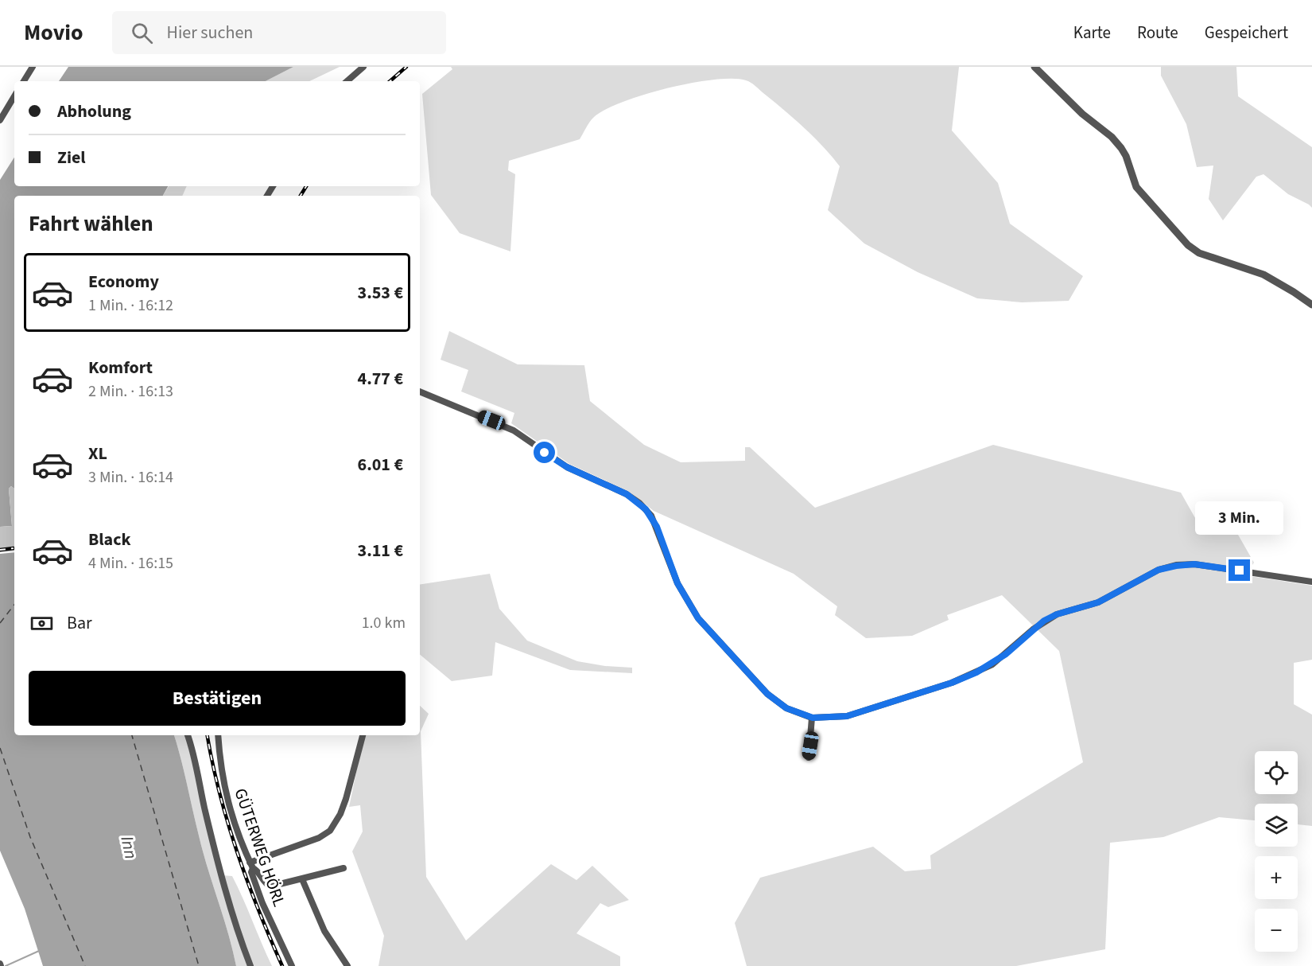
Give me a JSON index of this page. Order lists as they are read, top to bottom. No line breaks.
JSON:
{"streets":{"street":["GÜTERWEG HÖRL"]},"water":["Inn"],"page":{"header":"Movio","search":"Hier suchen","nav":["Karte","Route","Gespeichert"],"banner":["Abholung","Ziel"],"heading":"Fahrt wählen","list":[{"name":"Economy","note":"1 Min. · 16:12","value":"3.53 €"},{"name":"Komfort","note":"2 Min. · 16:13","value":"4.77 €"},{"name":"XL","note":"3 Min. · 16:14","value":"6.01 €"},{"name":"Black","note":"4 Min. · 16:15","value":"3.11 €"}],"bubble":"3 Min.","pay":["Bar","1.0 km"],"buttons":"Bestätigen","map_buttons":["+","−"]}}
